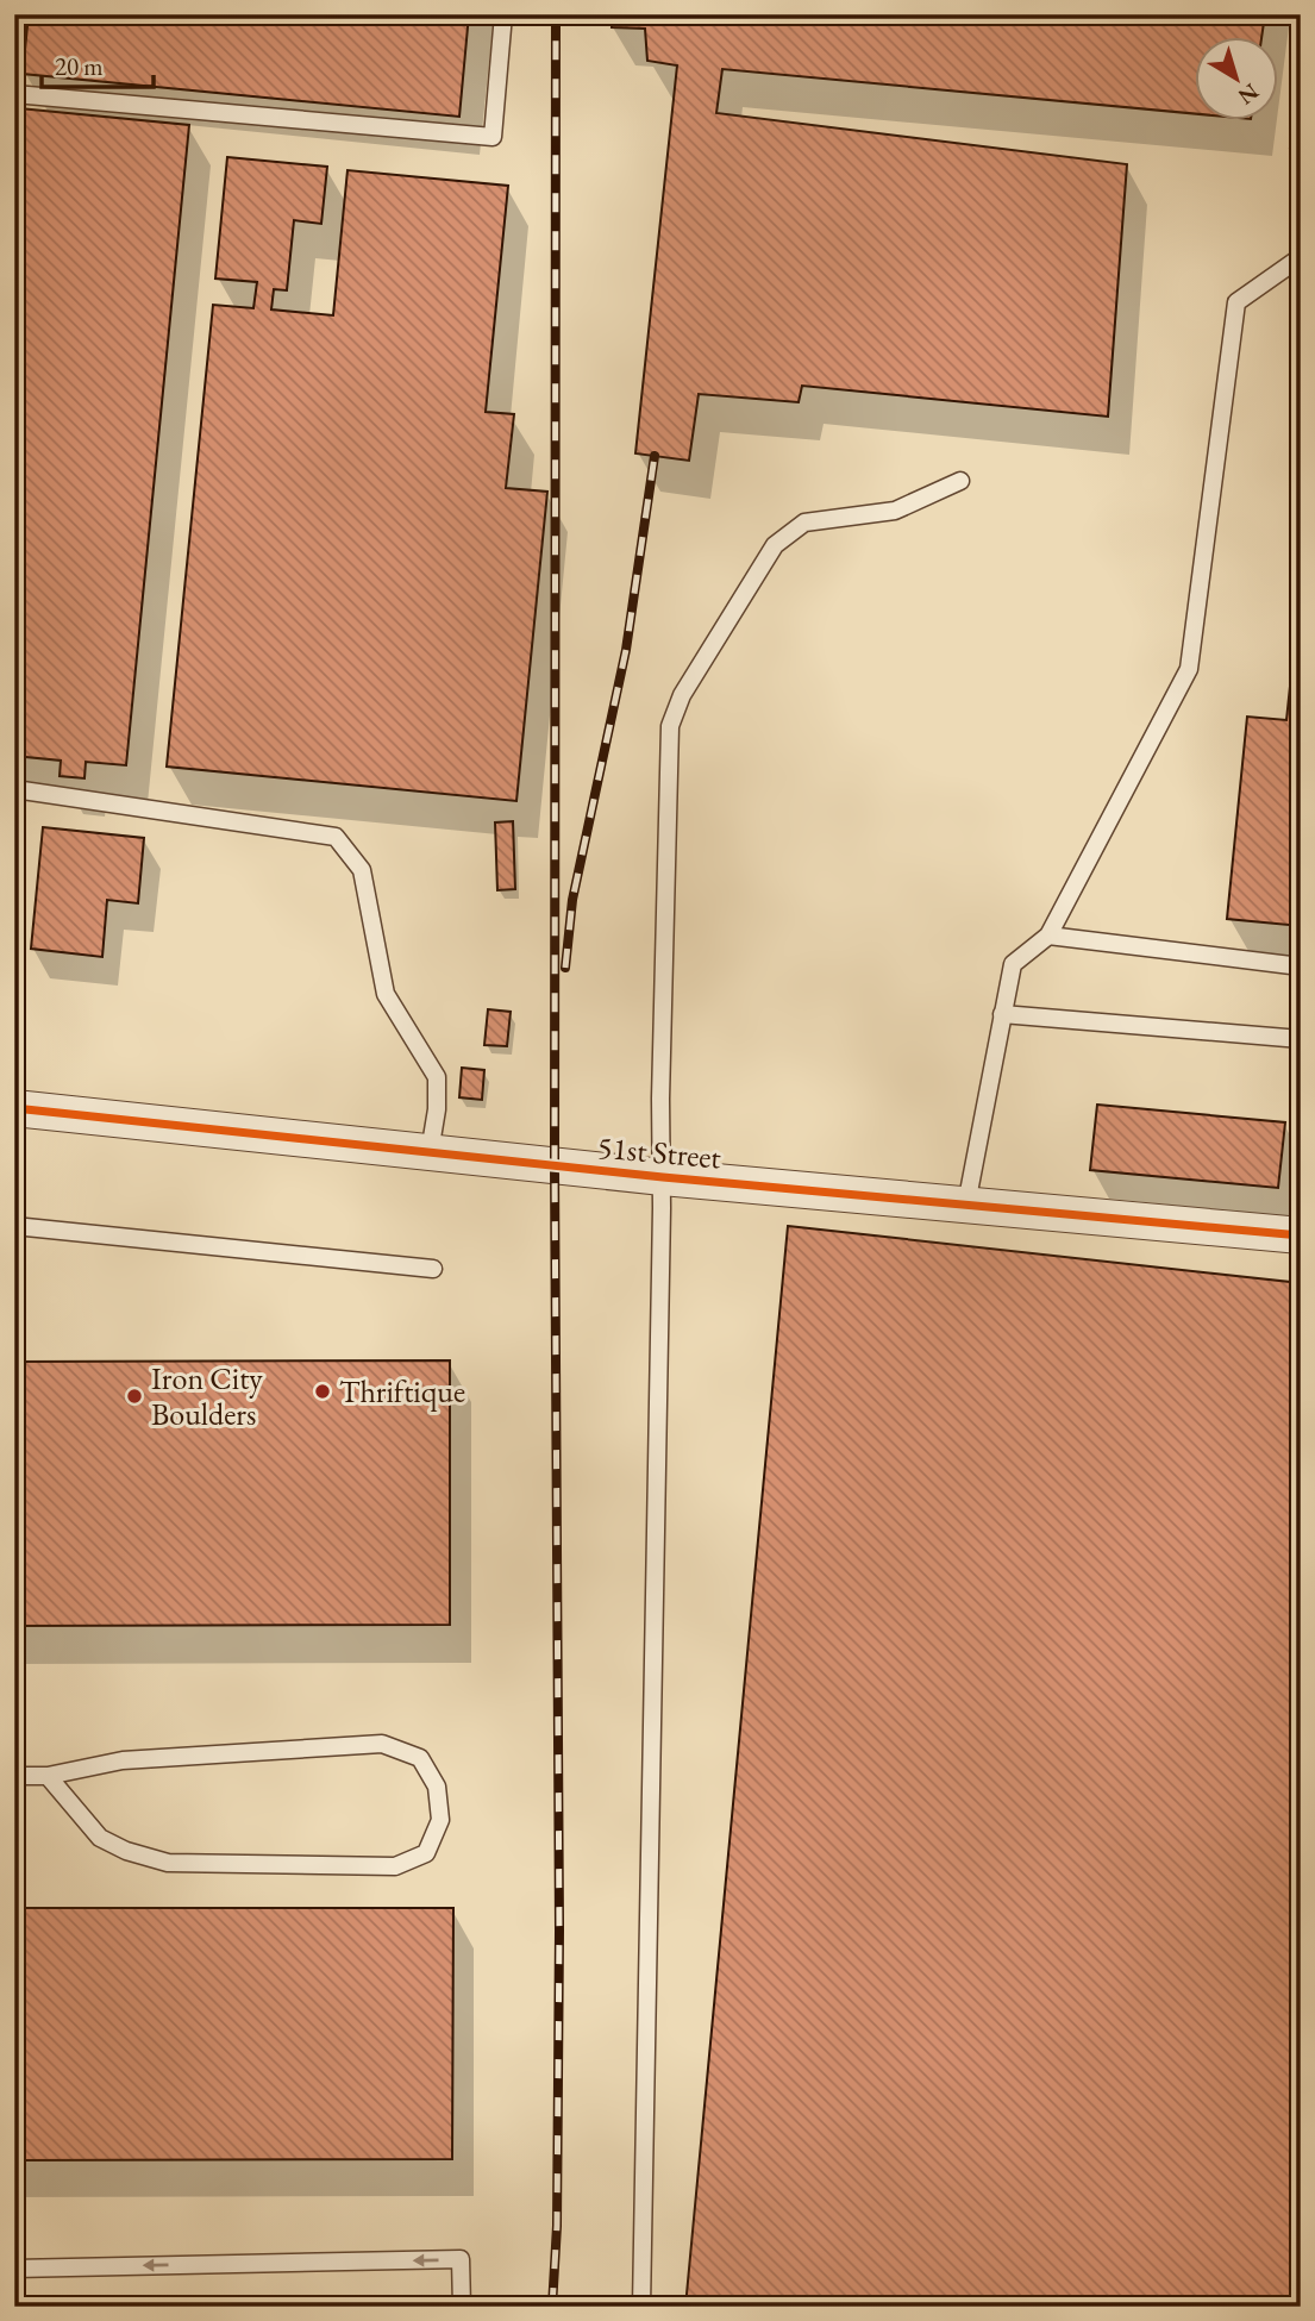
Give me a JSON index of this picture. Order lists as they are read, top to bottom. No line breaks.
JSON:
{"streets":{"street":["51st Street"]},"places":["Thriftique","Iron City Boulders"],"scale_bar":"20 m","north":"bottom right"}
